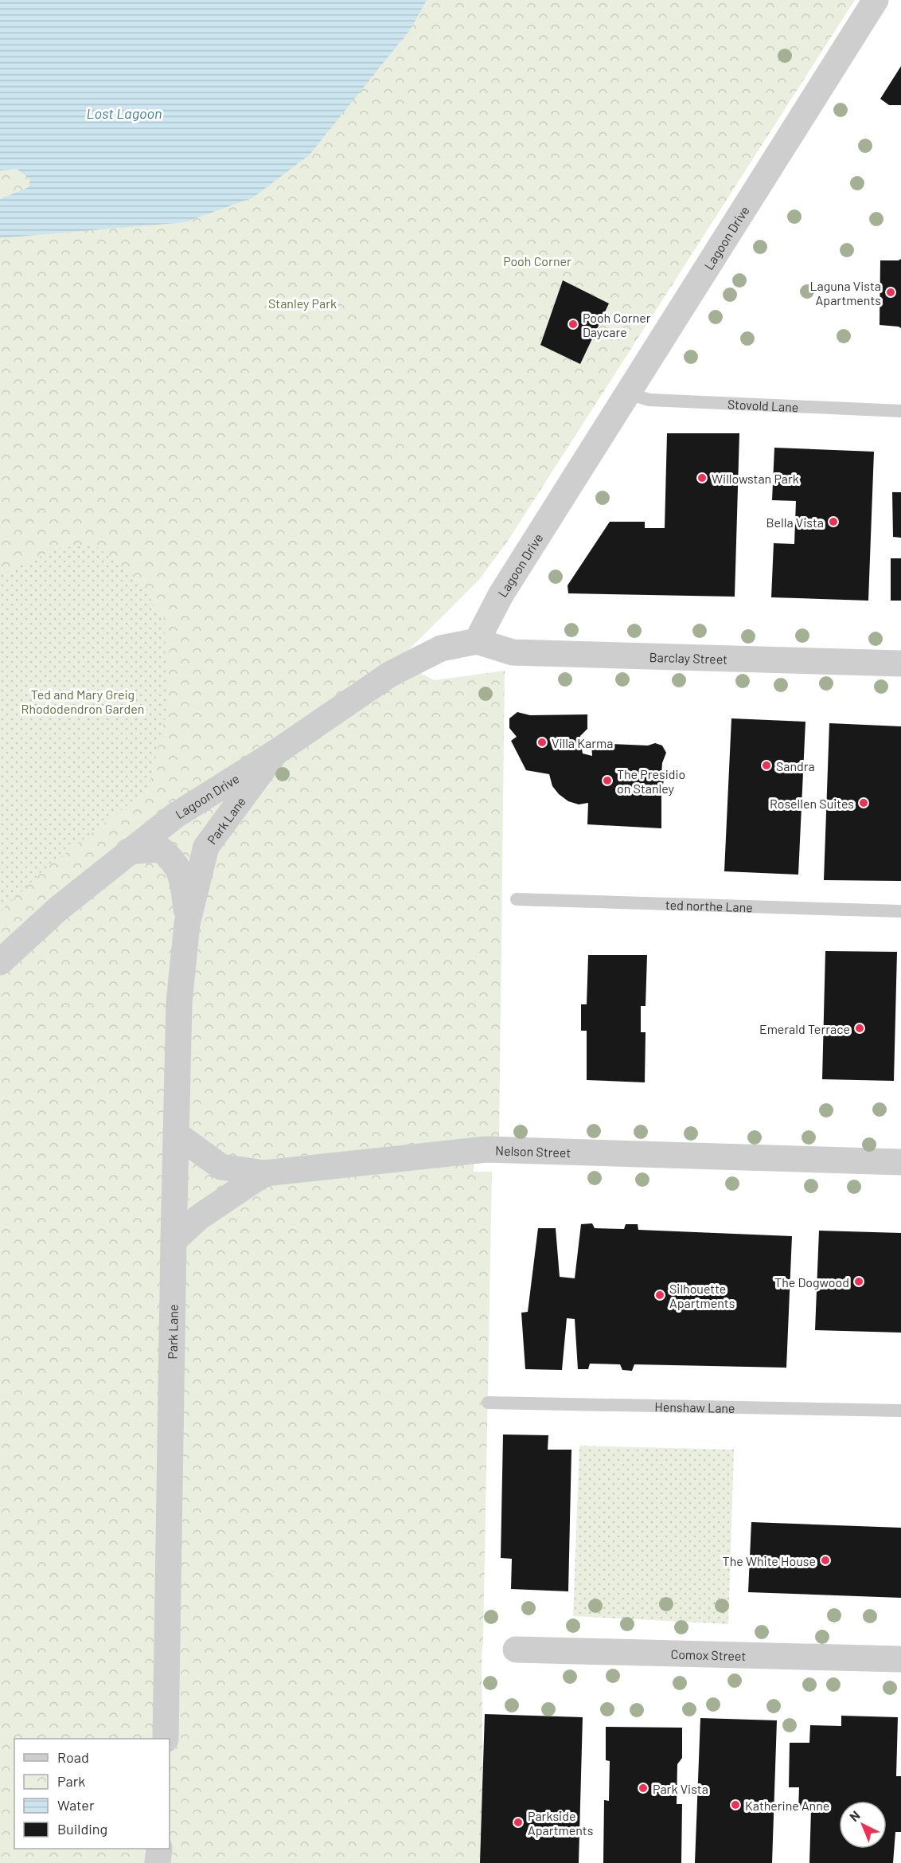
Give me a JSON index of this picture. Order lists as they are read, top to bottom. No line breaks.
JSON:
{"streets":{"street":["Lagoon Drive","Barclay Street","Park Lane","Nelson Street","Comox Street"],"lane":["Stovold Lane","ted northe Lane","Henshaw Lane"]},"crossings":[["Lagoon Drive","Stovold Lane"],["Lagoon Drive","Barclay Street"],["Lagoon Drive","Park Lane"],["Park Lane","Nelson Street"]],"water":["Lost Lagoon"],"parks":["Pooh Corner","Stanley Park","Ted and Mary Greig Rhododendron Garden"],"places":["Laguna Vista Apartments","Pooh Corner Daycare","Willowstan Park","Bella Vista","Villa Karma","Sandra","The Presidio on Stanley","Rosellen Suites","Emerald Terrace","The Dogwood","Silhouette Apartments","The White House","Park Vista","Katherine Anne","Parkside Apartments"],"legend":["Road","Park","Water","Building"],"north":"top left"}
